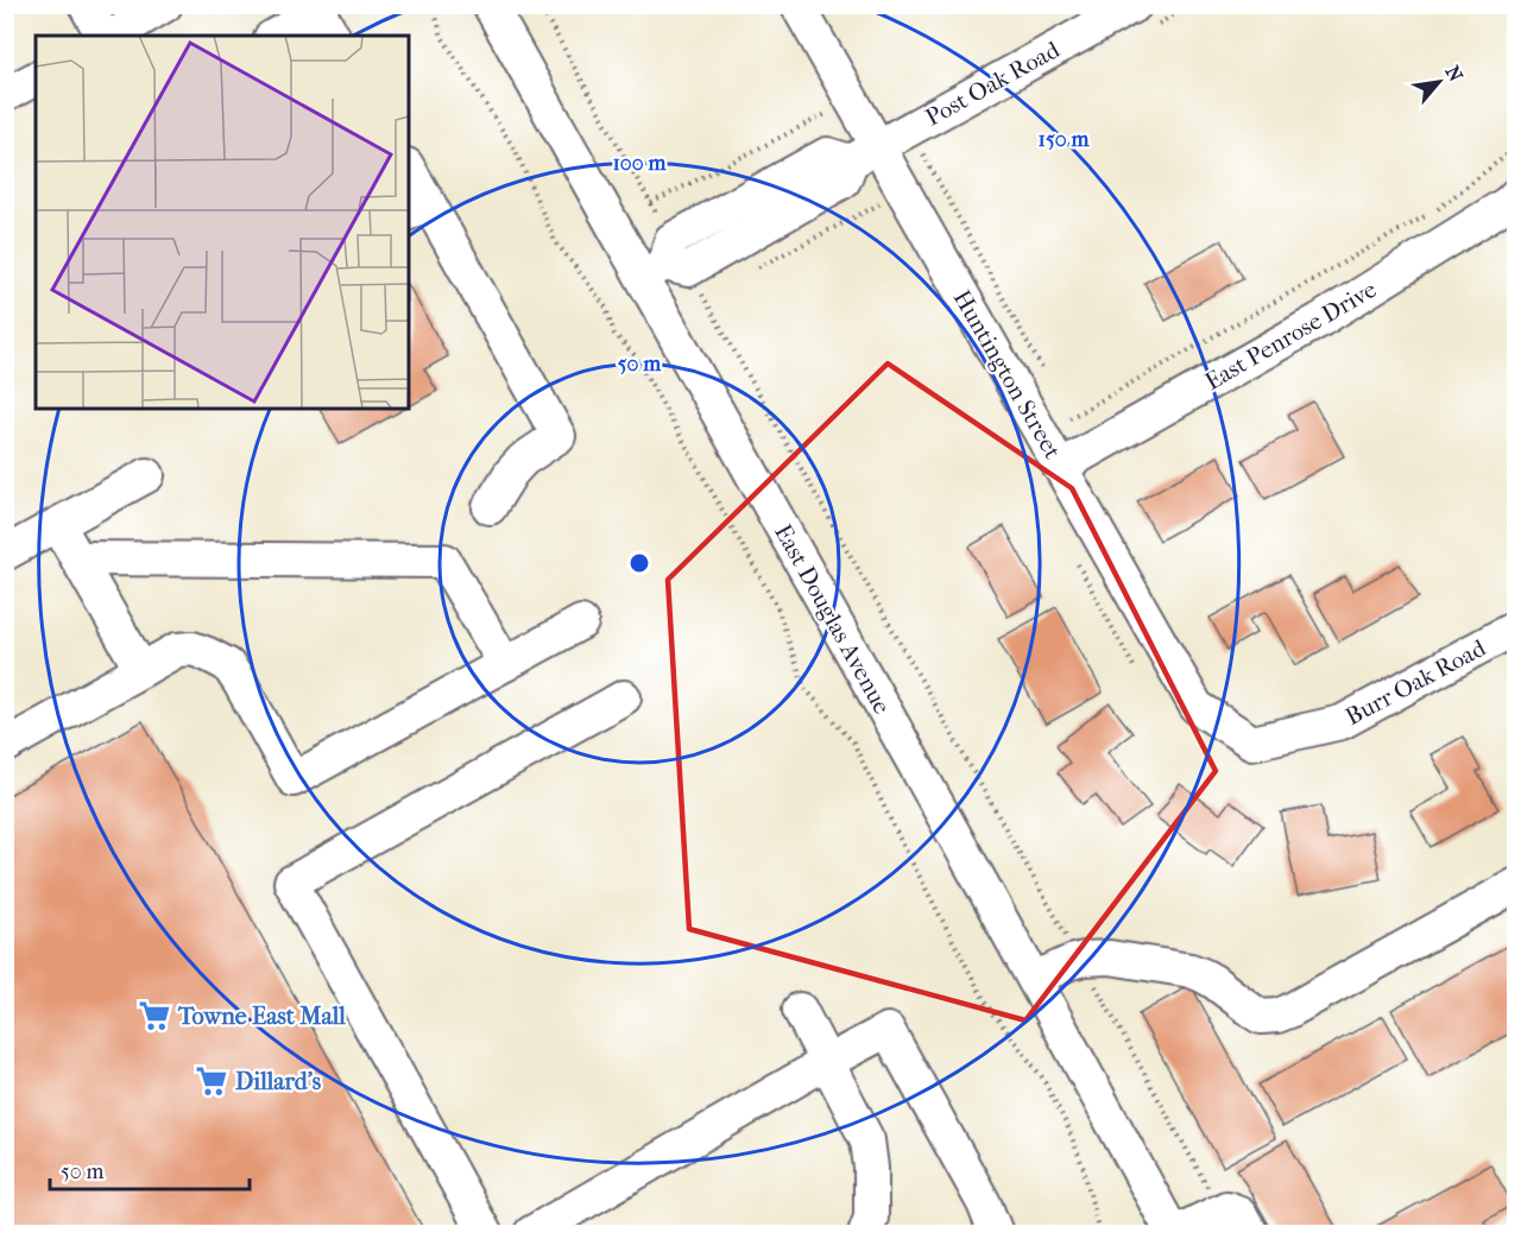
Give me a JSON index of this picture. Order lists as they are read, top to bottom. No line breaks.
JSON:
{"streets":{"street":["Post Oak Road","East Penrose Drive","Huntington Street","East Douglas Avenue","Burr Oak Road"]},"crossings":[["Post Oak Road","Huntington Street"],["Post Oak Road","East Douglas Avenue"],["East Penrose Drive","Huntington Street"],["Huntington Street","Burr Oak Road"]],"places":{"supermarket":["Towne East Mall","Dillard's"]},"scale_bar":"50 m","north":"top right","rings":["150 m","100 m","50 m"]}
